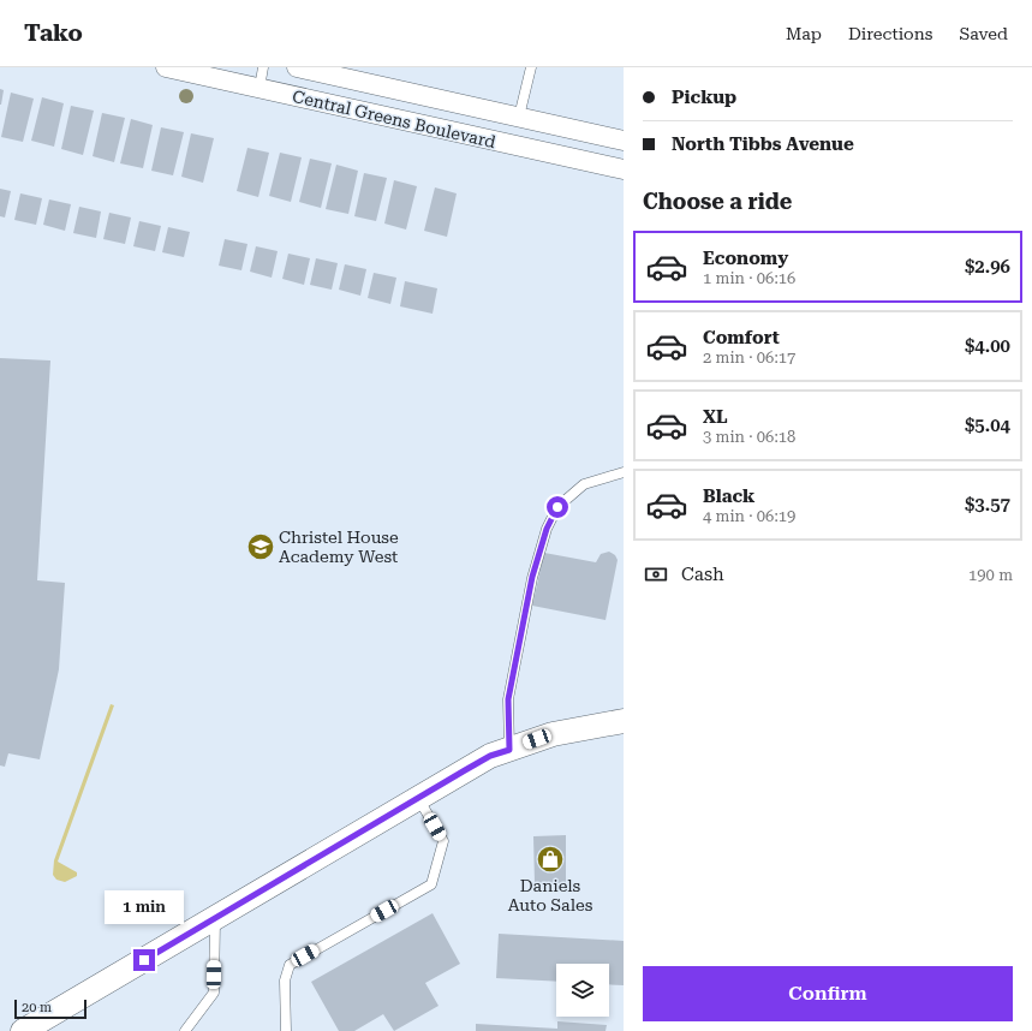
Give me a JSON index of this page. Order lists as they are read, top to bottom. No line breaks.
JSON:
{"streets":{"street":["Central Greens Boulevard"]},"places":{"school or university":["Christel House Academy West"],"shop":["Daniels Auto Sales"]},"scale_bar":"20 m","page":{"header":"Tako","nav":["Map","Directions","Saved"],"banner":["Pickup","North Tibbs Avenue"],"heading":"Choose a ride","list":[{"name":"Economy","note":"1 min · 06:16","value":"$2.96"},{"name":"Comfort","note":"2 min · 06:17","value":"$4.00"},{"name":"XL","note":"3 min · 06:18","value":"$5.04"},{"name":"Black","note":"4 min · 06:19","value":"$3.57"}],"pay":["Cash","190 m"],"bubble":"1 min","buttons":"Confirm","scale":"20 m"}}
